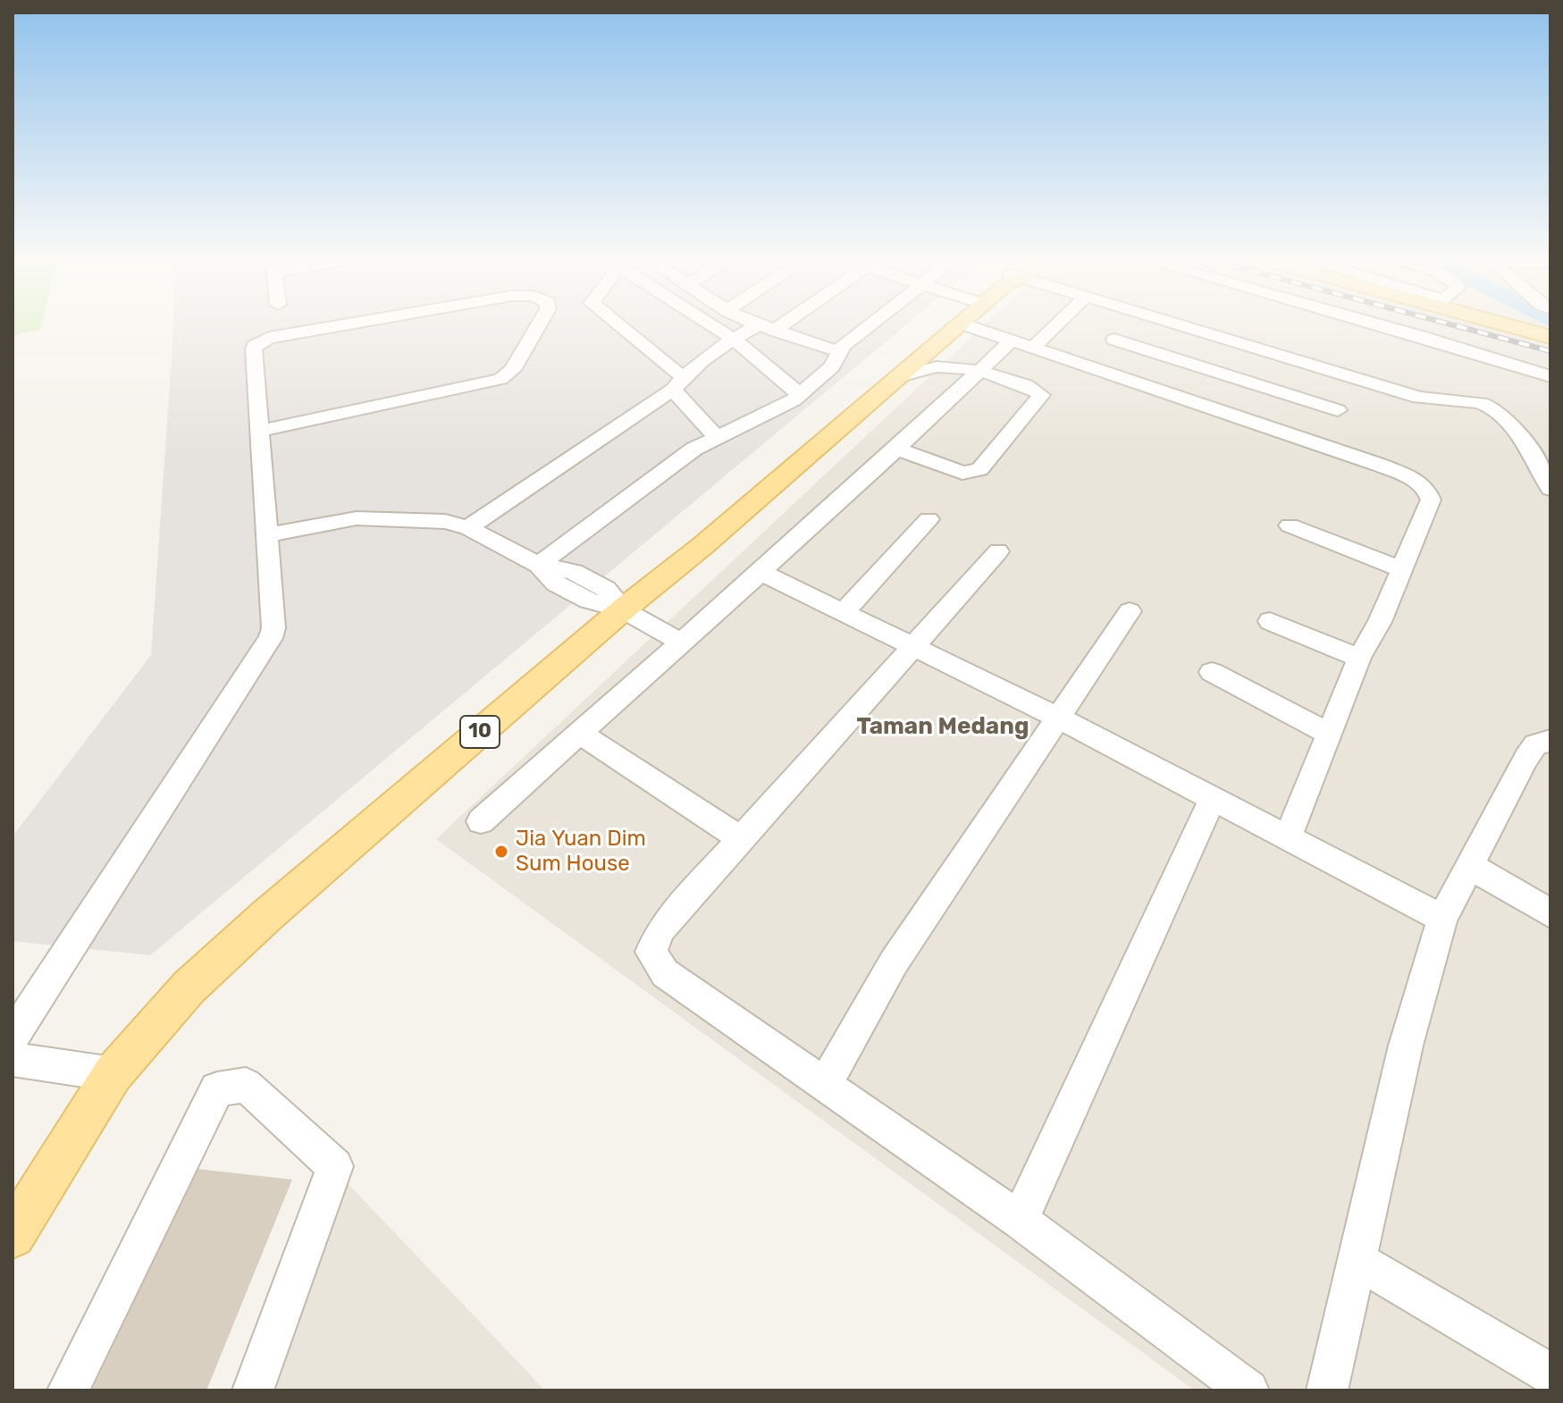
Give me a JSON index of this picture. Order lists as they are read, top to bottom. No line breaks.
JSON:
{"streets":{"main road":["10"]},"districts":["Taman Medang"],"places":["Jia Yuan Dim Sum House"]}
